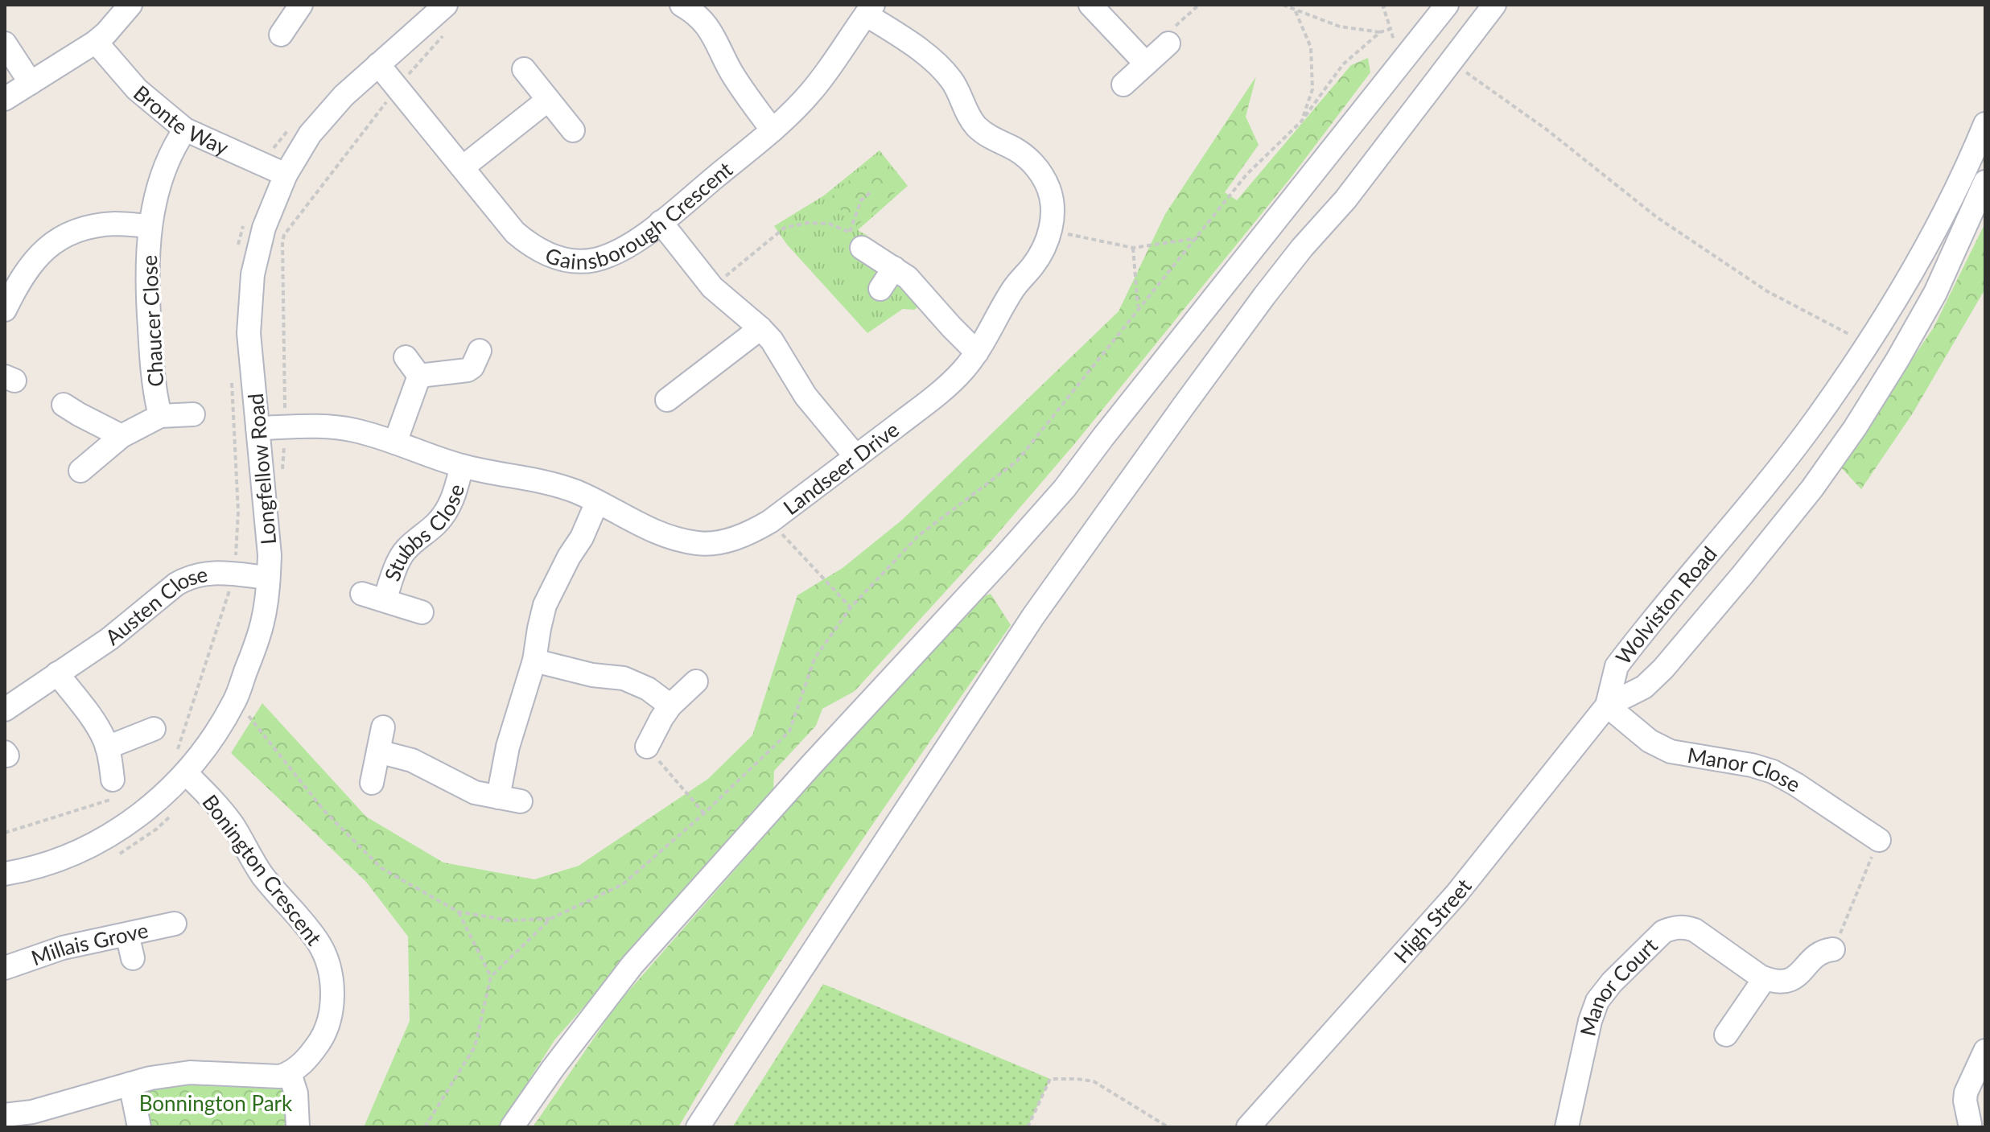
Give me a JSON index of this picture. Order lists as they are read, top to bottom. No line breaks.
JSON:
{"streets":{"street":["Bronte Way","Gainsborough Crescent","Chaucer Close","Landseer Drive","Longfellow Road","Stubbs Close","Wolviston Road","Austen Close","Manor Close","Bonington Crescent","High Street","Millais Grove","Manor Court"]},"crossings":[["Bronte Way","Chaucer Close"],["Bronte Way","Longfellow Road"],["Gainsborough Crescent","Landseer Drive"],["Gainsborough Crescent","Longfellow Road"],["Landseer Drive","Longfellow Road"],["Landseer Drive","Stubbs Close"],["Longfellow Road","Austen Close"],["Longfellow Road","Bonington Crescent"],["Wolviston Road","Manor Close"],["Wolviston Road","High Street"],["Manor Close","High Street"]],"parks":["Bonnington Park"]}
